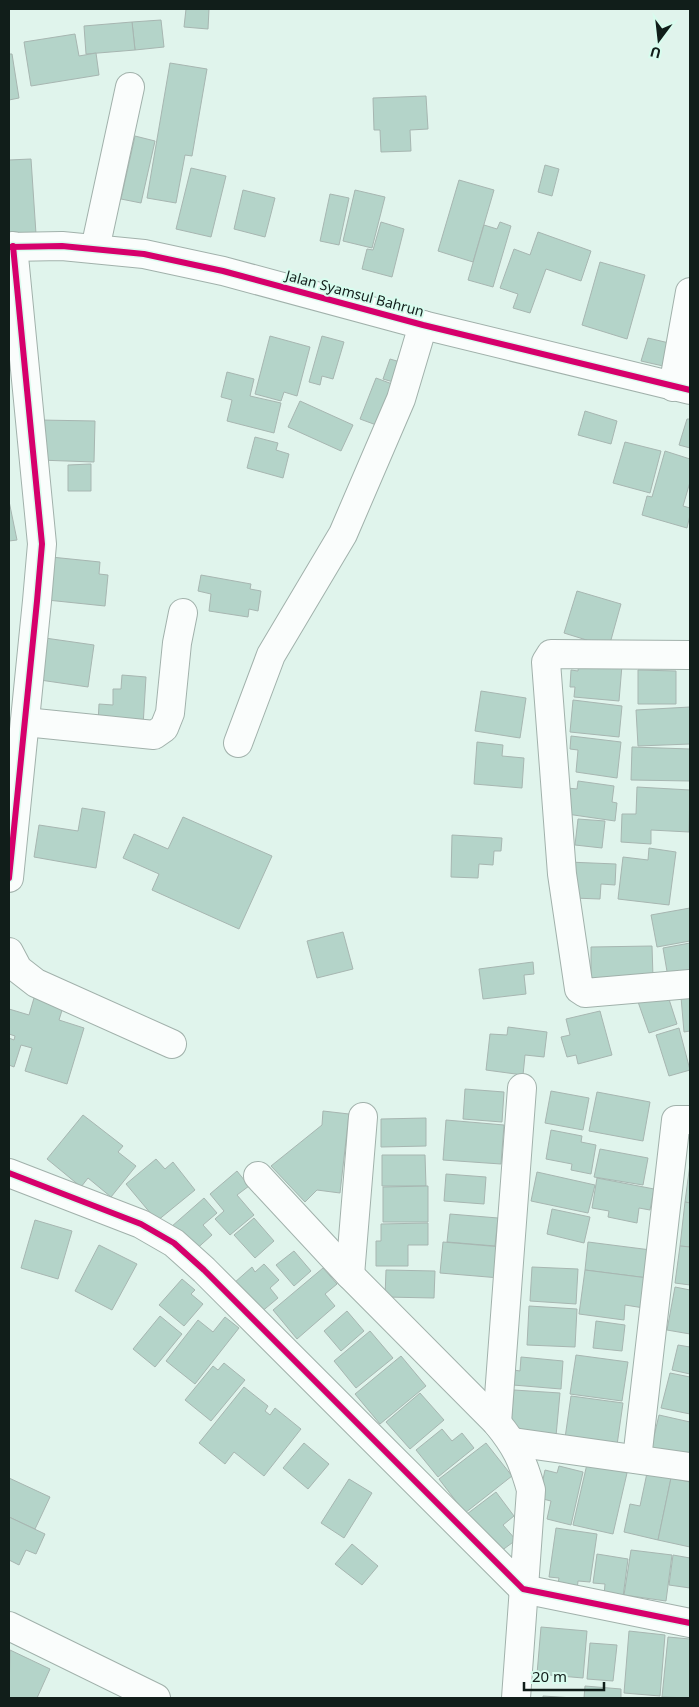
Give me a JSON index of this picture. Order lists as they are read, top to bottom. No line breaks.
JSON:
{"streets":{"street":["Jalan Syamsul Bahrun"]},"scale_bar":"20 m","north":"bottom"}
